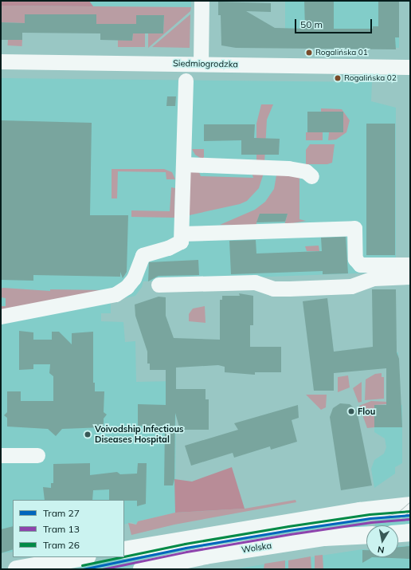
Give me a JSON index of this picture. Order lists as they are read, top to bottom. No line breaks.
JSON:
{"streets":{"main road":["Wolska"],"street":["Siedmiogrodzka"]},"places":["Rogalińska 01","Rogalińska 02","Flou","Voivodship Infectious Diseases Hospital"],"lines":["tram line 26","tram line 27","tram line 13"],"legend":["Tram 27","Tram 13","Tram 26"],"scale_bar":"50 m","north":"bottom"}
